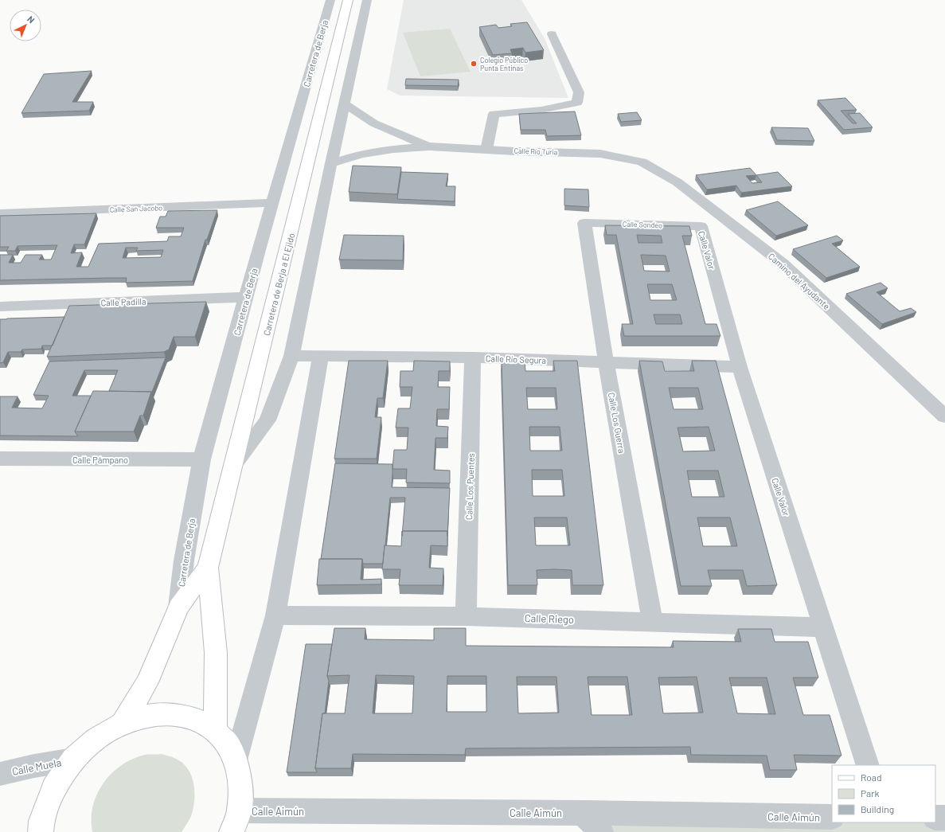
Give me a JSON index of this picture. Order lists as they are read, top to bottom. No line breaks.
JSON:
{"streets":{"main road":["Carretera de Berja a El Ejido"],"street":["Carretera de Berja","Calle Río Turia","Calle San Jacobo","Calle Sondeo","Calle Valor","Camino del Ayudante","Calle Padilla","Calle Río Segura","Calle Los Guerra","Calle Pámpano","Calle Los Puentes","Calle Riego","Calle Muela","Calle Aimún"]},"crossings":[["Carretera de Berja","Calle San Jacobo"],["Carretera de Berja","Carretera de Berja a El Ejido"],["Carretera de Berja","Calle Padilla"],["Carretera de Berja","Calle Pámpano"],["Calle Río Turia","Camino del Ayudante"],["Calle Sondeo","Calle Valor"],["Calle Sondeo","Calle Los Guerra"],["Calle Valor","Calle Río Segura"],["Calle Valor","Calle Riego"],["Calle Río Segura","Calle Los Guerra"],["Calle Río Segura","Calle Los Puentes"],["Calle Los Guerra","Calle Riego"],["Calle Los Puentes","Calle Riego"]],"places":["Colegio Público Punta Entinas"],"legend":["Road","Park","Building"],"north":"top right"}
